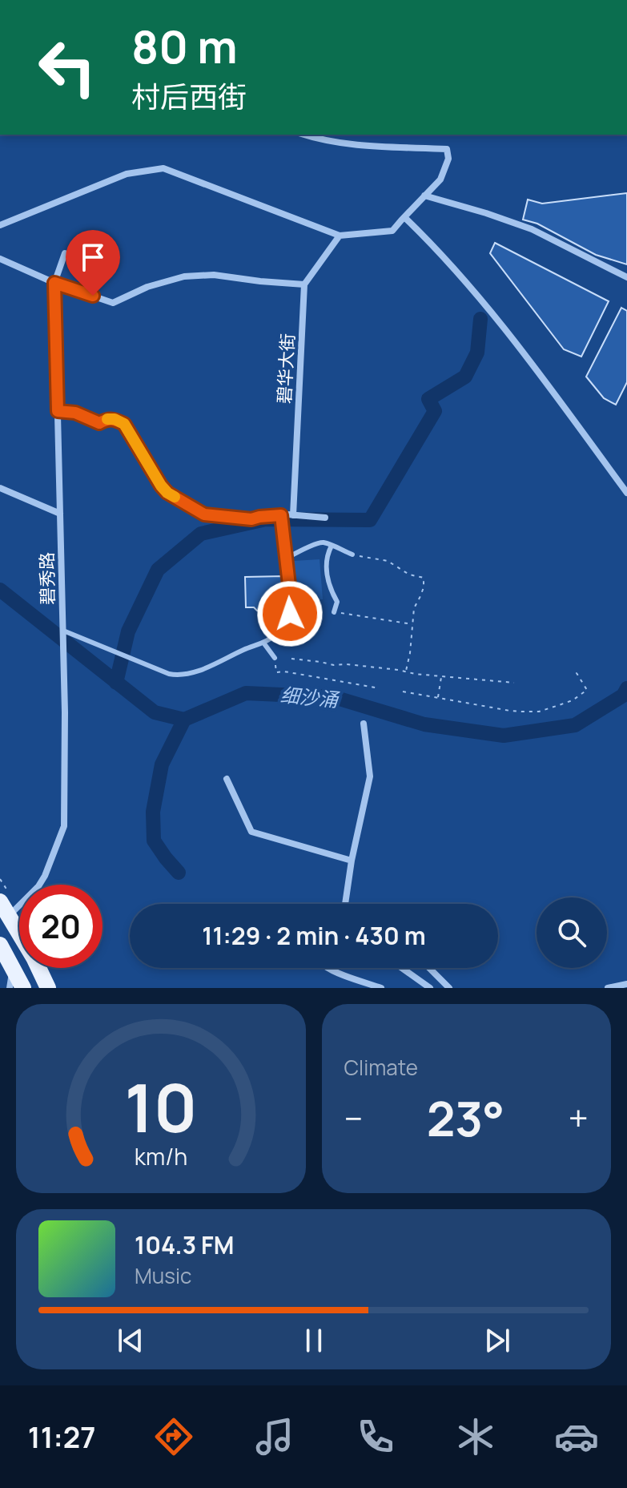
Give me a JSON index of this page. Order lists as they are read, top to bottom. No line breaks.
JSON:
{"streets":{"street":["碧华大街","碧秀路"]},"water":["细沙涌"],"page":{"turn":["80 m","村后西街"],"limit":"20","trip":"11:29 · 2 min · 430 m","tile":"Climate","heat":["−","23°","+"],"song":["104.3 FM","Music"],"tabs":"11:27","gauge":["10","km/h"]}}
